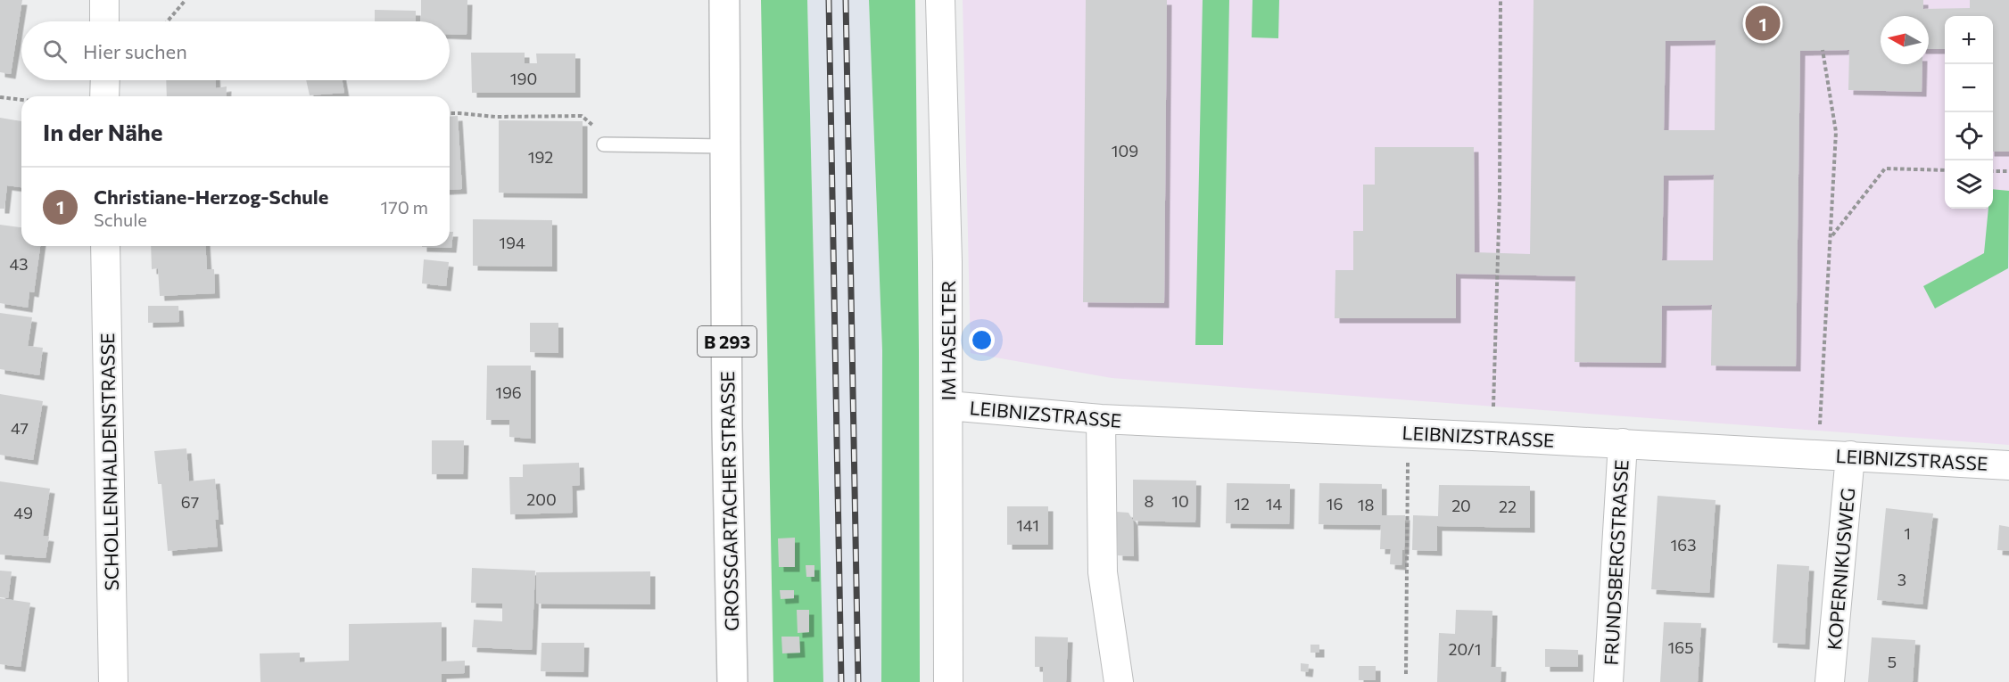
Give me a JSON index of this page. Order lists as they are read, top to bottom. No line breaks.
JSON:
{"streets":{"main road":["B 293","GROSSGARTACHER STRASSE"],"street":["IM HASELTER","LEIBNIZSTRASSE","SCHOLLENHALDENSTRASSE","FRUNDSBERGSTRASSE","KOPERNIKUSWEG"]},"crossings":[["IM HASELTER","LEIBNIZSTRASSE"],["LEIBNIZSTRASSE","FRUNDSBERGSTRASSE"],["LEIBNIZSTRASSE","KOPERNIKUSWEG"]],"house_numbers":["190","109","192","194","43","196","47","200","8","10","67","12","14","16","18","20","22","49","141","1","163","3","165","20/1","5"],"north":"left","page":{"pins":"1","map_buttons":["+","−"],"search":"Hier suchen","heading":"In der Nähe","list":[{"mark":"1","name":"Christiane-Herzog-Schule","note":"Schule","value":"170 m"}]}}
